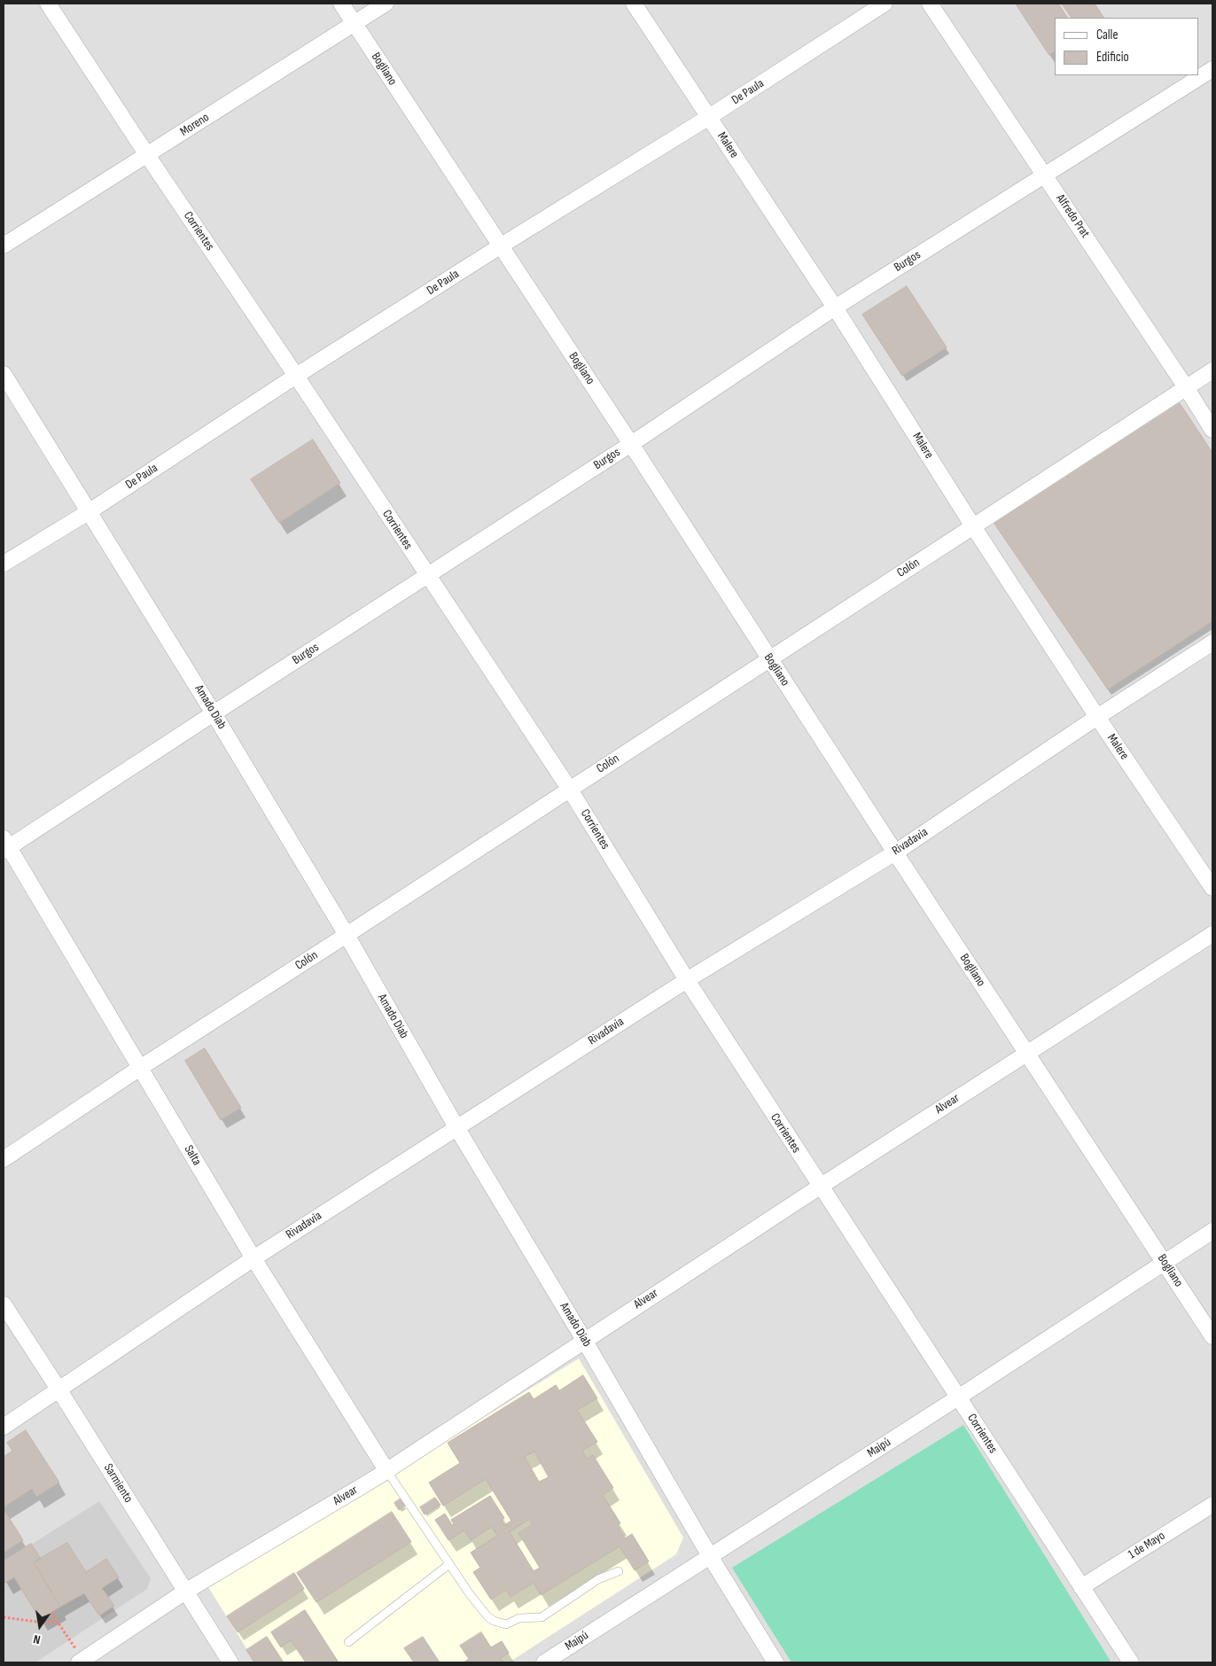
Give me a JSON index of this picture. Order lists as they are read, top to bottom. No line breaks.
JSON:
{"streets":{"street":["Bogliano","De Paula","Moreno","Malere","Alfredo Prat","Corrientes","Burgos","Colón","Amado Diab","Rivadavia","Alvear","Salta","Maipú","Sarmiento","1 de Mayo"]},"crossings":[["Bogliano","De Paula"],["Bogliano","Moreno"],["Bogliano","Burgos"],["Bogliano","Colón"],["Bogliano","Rivadavia"],["Bogliano","Alvear"],["Bogliano","Maipú"],["De Paula","Malere"],["De Paula","Corrientes"],["De Paula","Amado Diab"],["Moreno","Corrientes"],["Malere","Burgos"],["Malere","Colón"],["Malere","Rivadavia"],["Alfredo Prat","Burgos"],["Alfredo Prat","Colón"],["Corrientes","Burgos"],["Corrientes","Colón"],["Corrientes","Rivadavia"],["Corrientes","Alvear"],["Corrientes","Maipú"],["Corrientes","1 de Mayo"],["Burgos","Amado Diab"],["Burgos","Salta"],["Colón","Amado Diab"],["Colón","Salta"],["Amado Diab","Rivadavia"],["Amado Diab","Alvear"],["Amado Diab","Maipú"],["Rivadavia","Salta"],["Rivadavia","Sarmiento"],["Alvear","Salta"],["Alvear","Sarmiento"]],"legend":["Calle","Edificio"],"north":"bottom"}
